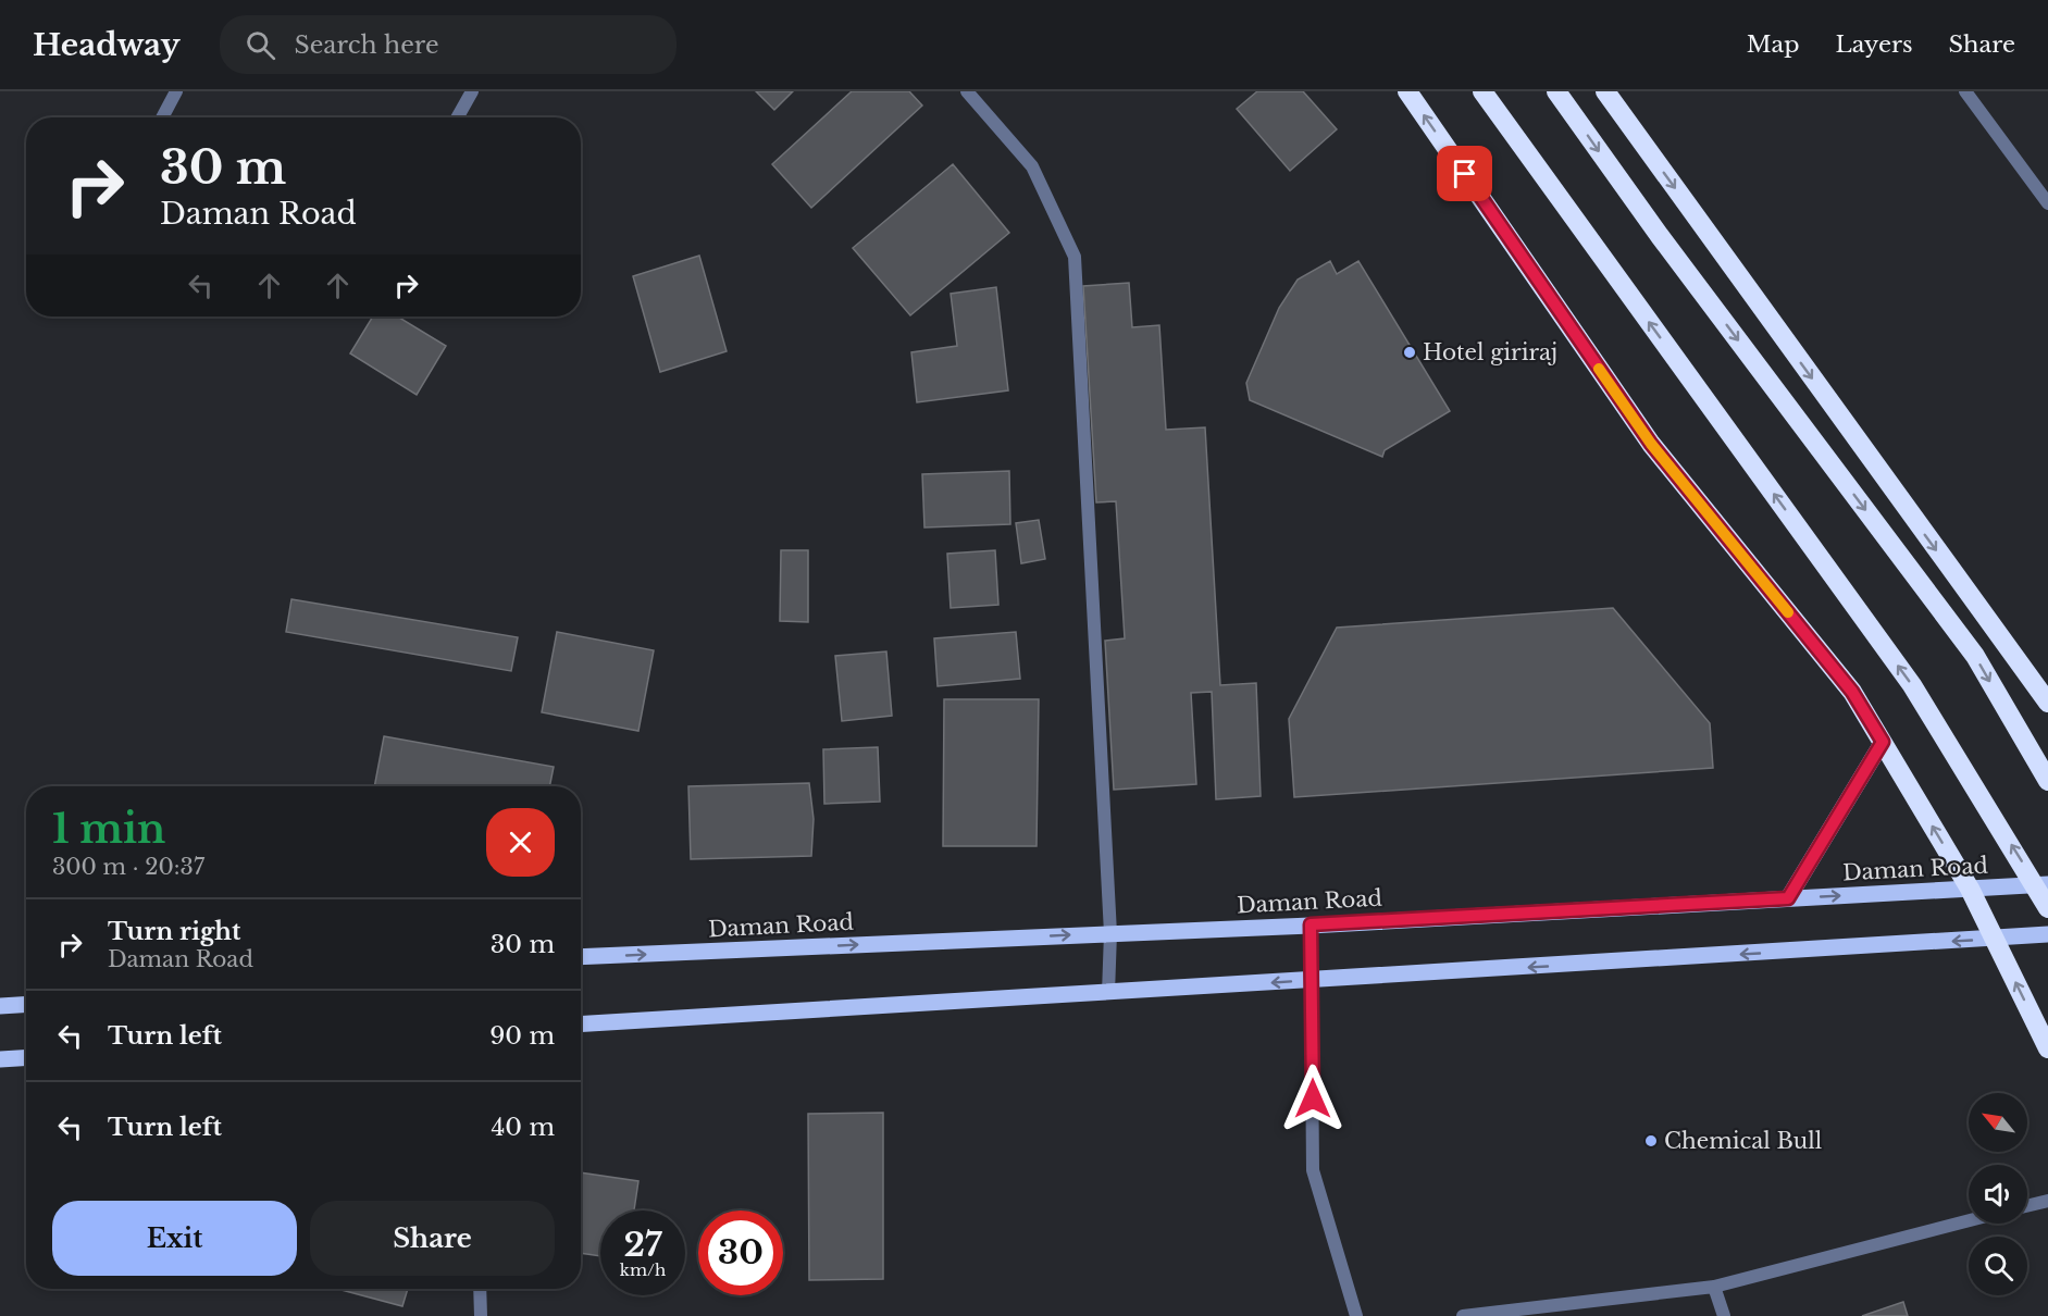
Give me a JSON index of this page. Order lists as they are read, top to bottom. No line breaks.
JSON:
{"streets":{"main road":["Daman Road"]},"places":["Hotel giriraj","Chemical Bull"],"north":"top left","page":{"header":"Headway","search":"Search here","nav":["Map","Layers","Share"],"turn":["30 m","Daman Road"],"heading":["1 min","300 m · 20:37"],"list":[{"name":"Turn right","note":"Daman Road","value":"30 m"},{"name":"Turn left","value":"90 m"},{"name":"Turn left","value":"40 m"}],"buttons":["Exit","Share"],"speed":"27 km/h","limit":"30"}}
